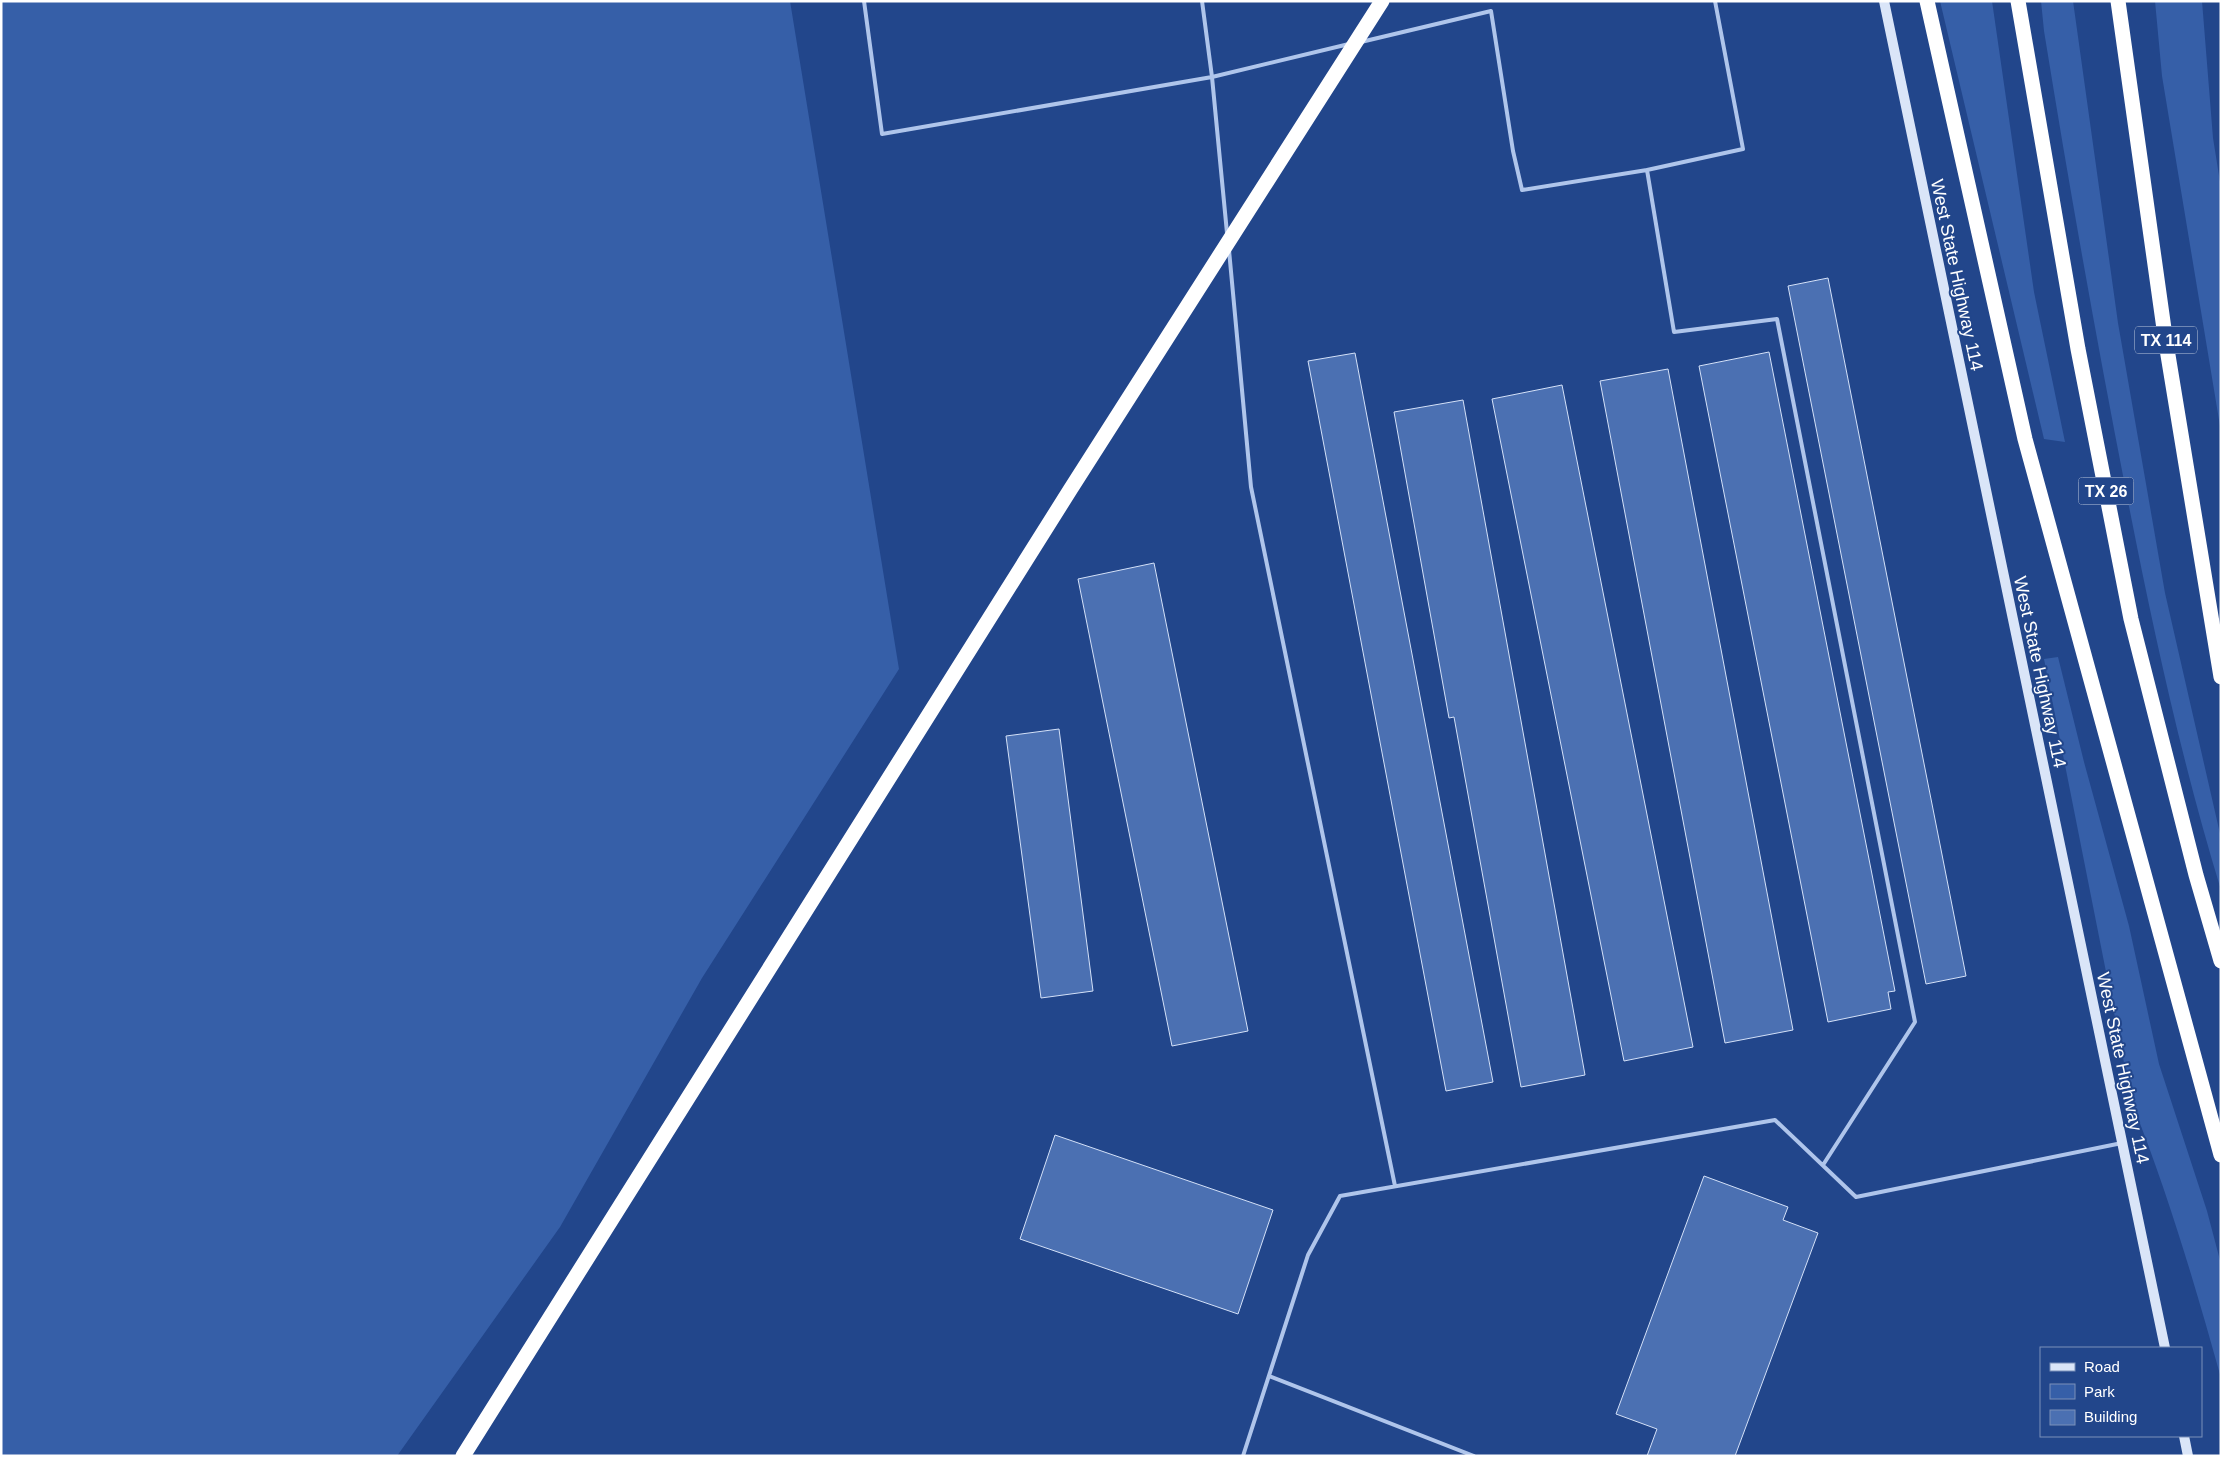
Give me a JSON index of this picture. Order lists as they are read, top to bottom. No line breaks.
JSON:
{"streets":{"highway":["TX 114","TX 26"],"main road":["West State Highway 114"]},"legend":["Road","Park","Building"]}
